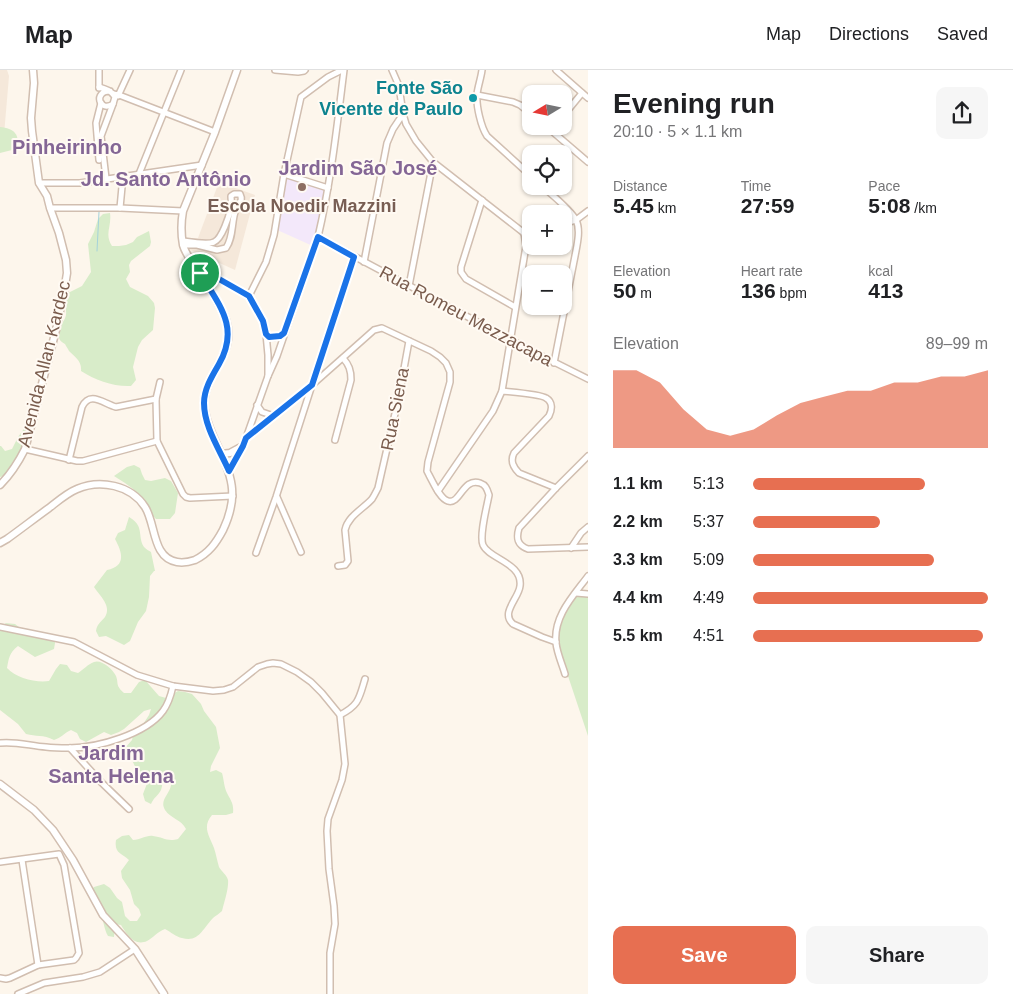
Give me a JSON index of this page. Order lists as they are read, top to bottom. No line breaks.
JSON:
{"streets":{"street":["Rua Romeu Mezzacapa","Avenida Allan Kardec","Rua Siena"]},"districts":["Pinheirinho","Jardim São José","Jd. Santo Antônio","Jardim Santa Helena"],"places":["Fonte São Vicente de Paulo","Escola Noedir Mazzini"],"north":"left","page":{"header":"Map","nav":["Map","Directions","Saved"],"heading":["Evening run","20:10 · 5 × 1.1 km"],"map_buttons":["+","−"],"stats":[["Distance","5.45 km"],["Time","27:59"],["Pace","5:08 /km"],["Elevation","50 m"],["Heart rate","136 bpm"],["kcal","413"]],"chart":["Elevation","89–99 m"],"list":[{"name":"1.1 km","note":"5:13"},{"name":"2.2 km","note":"5:37"},{"name":"3.3 km","note":"5:09"},{"name":"4.4 km","note":"4:49"},{"name":"5.5 km","note":"4:51"}],"buttons":["Save","Share"]}}
